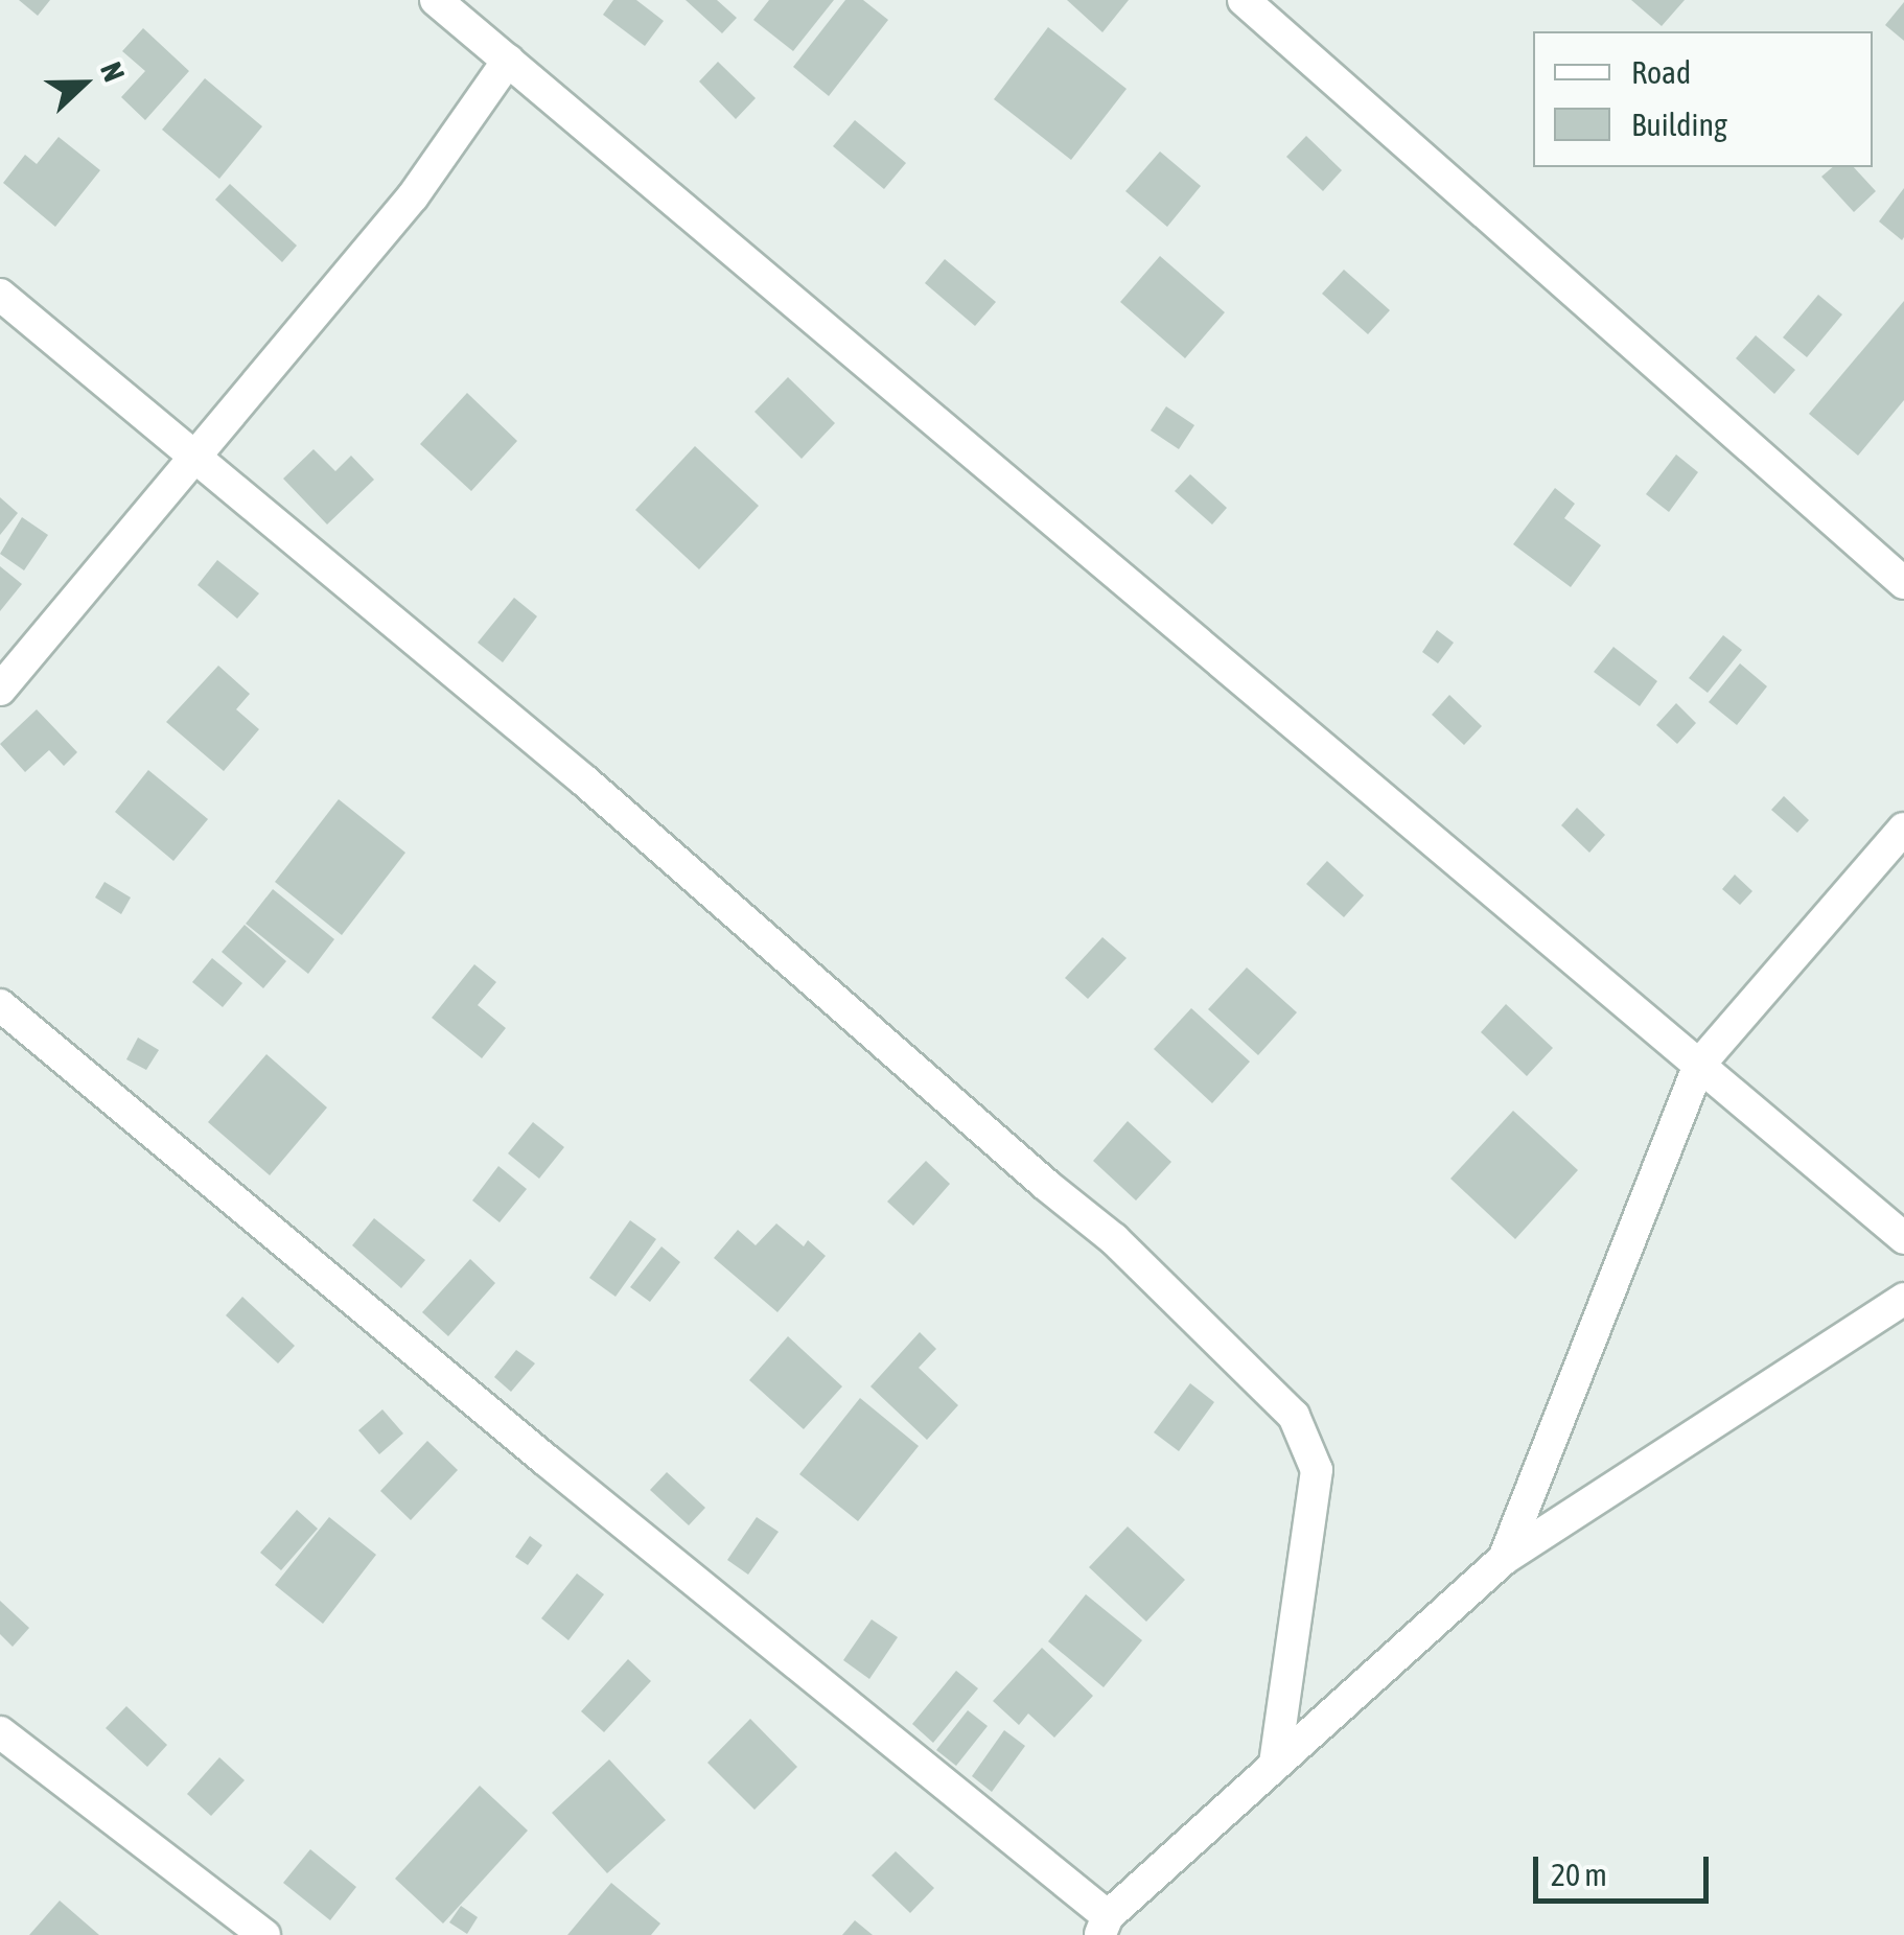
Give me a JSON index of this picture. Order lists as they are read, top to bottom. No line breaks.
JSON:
{"legend":["Road","Building"],"scale_bar":"20 m","north":"right"}
